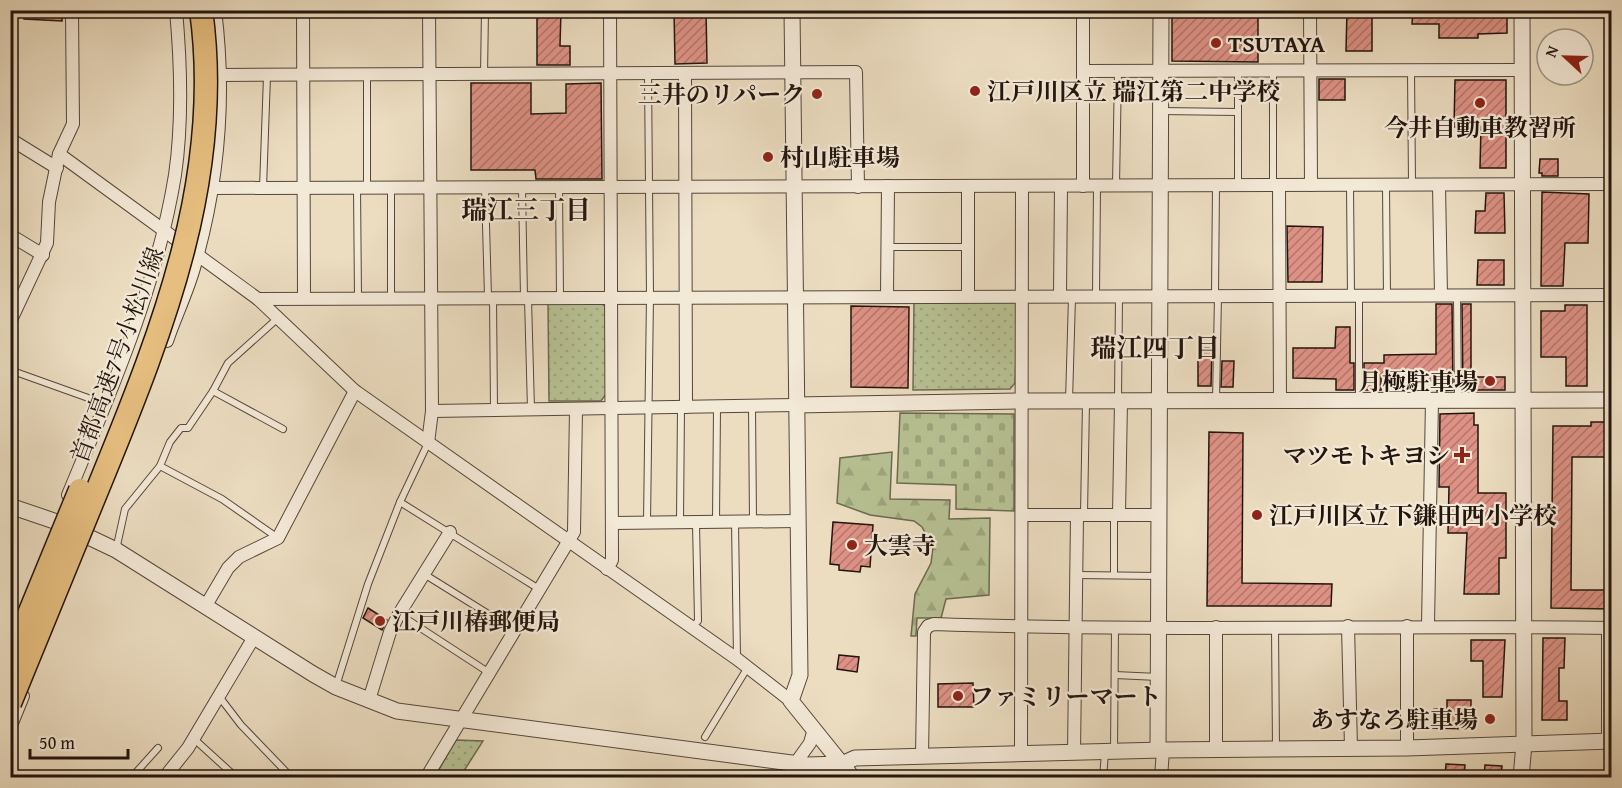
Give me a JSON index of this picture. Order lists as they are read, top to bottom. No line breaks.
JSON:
{"streets":{"highway":["首都高速7号小松川線"]},"districts":["瑞江三丁目","瑞江四丁目"],"places":{"other":["TSUTAYA","江戸川区立 瑞江第二中学校","三井のリパーク","今井自動車教習所","村山駐車場","月極駐車場","江戸川区立下鎌田西小学校","大雲寺","江戸川椿郵便局","ファミリーマート","あすなろ駐車場"],"health":["マツモトキヨシ"]},"scale_bar":"50 m","north":"left"}
